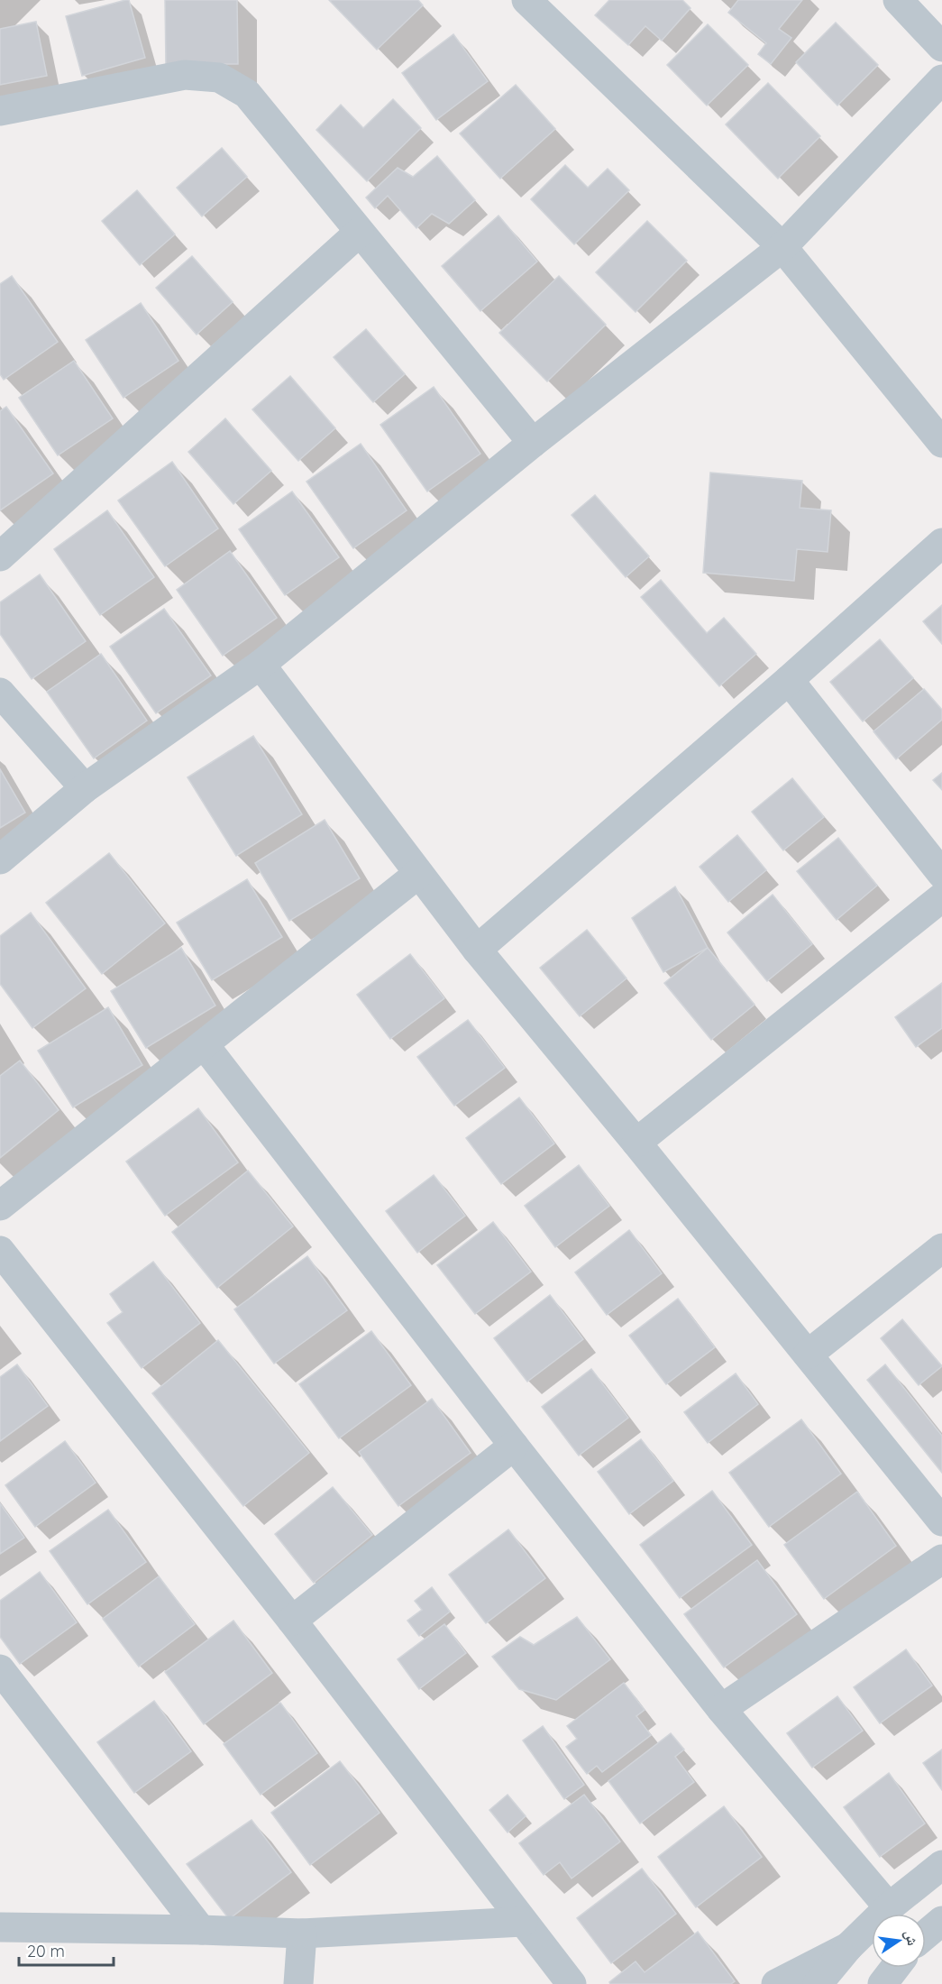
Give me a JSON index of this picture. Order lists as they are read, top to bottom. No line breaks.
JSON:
{"scale_bar":"20 m","north":"right"}
